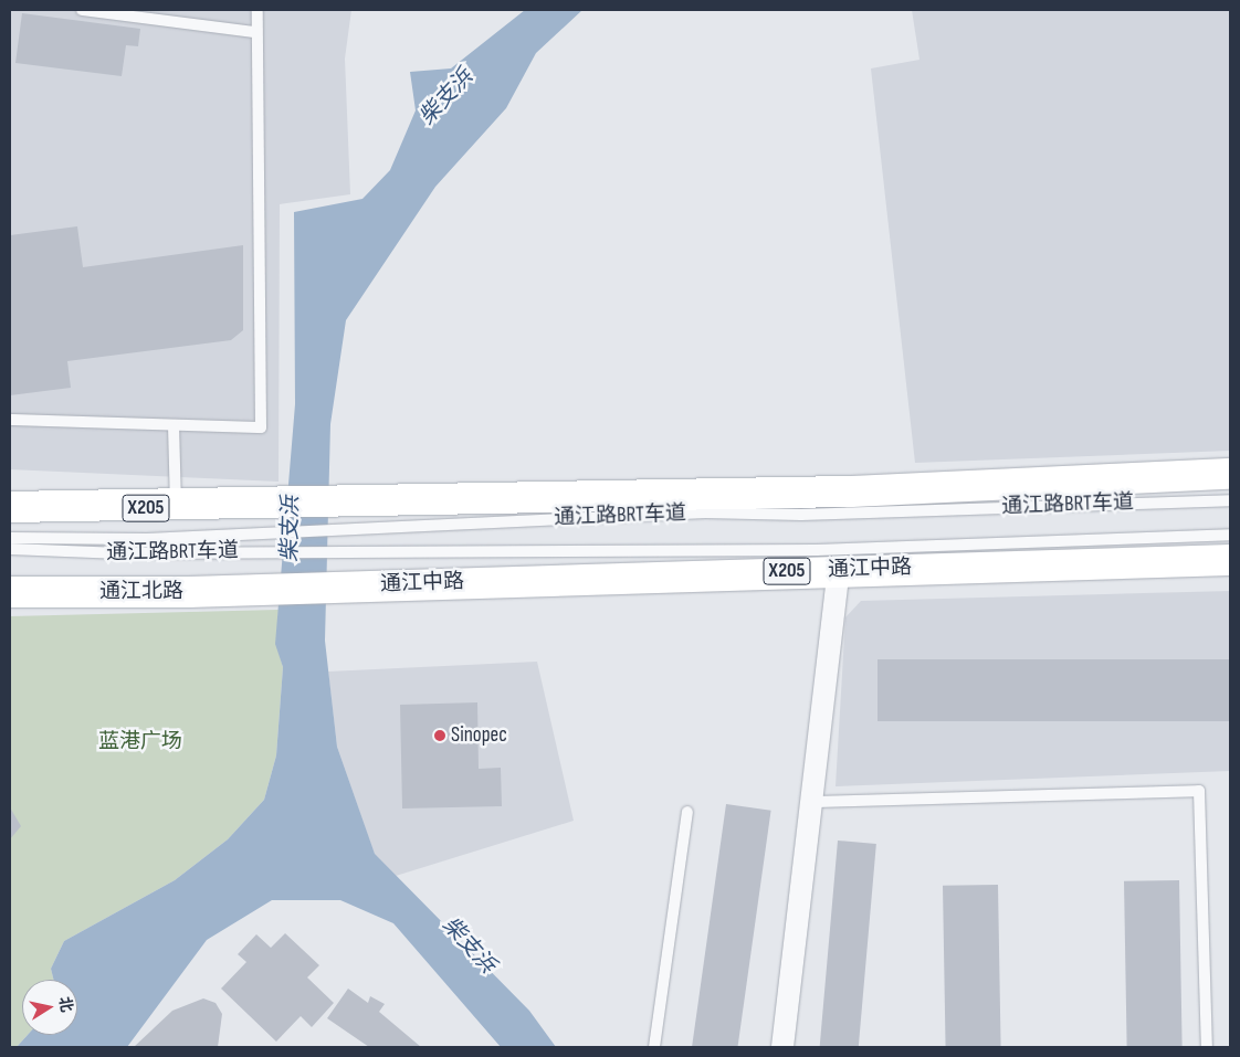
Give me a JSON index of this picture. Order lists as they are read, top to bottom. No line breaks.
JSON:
{"streets":{"main road":["X205","通江中路","通江北路"],"lane":["通江路BRT车道"]},"crossings":[["通江路BRT车道","X205"],["通江中路","通江北路"]],"water":["柴支浜"],"parks":["蓝港广场"],"places":["Sinopec"],"north":"right"}
